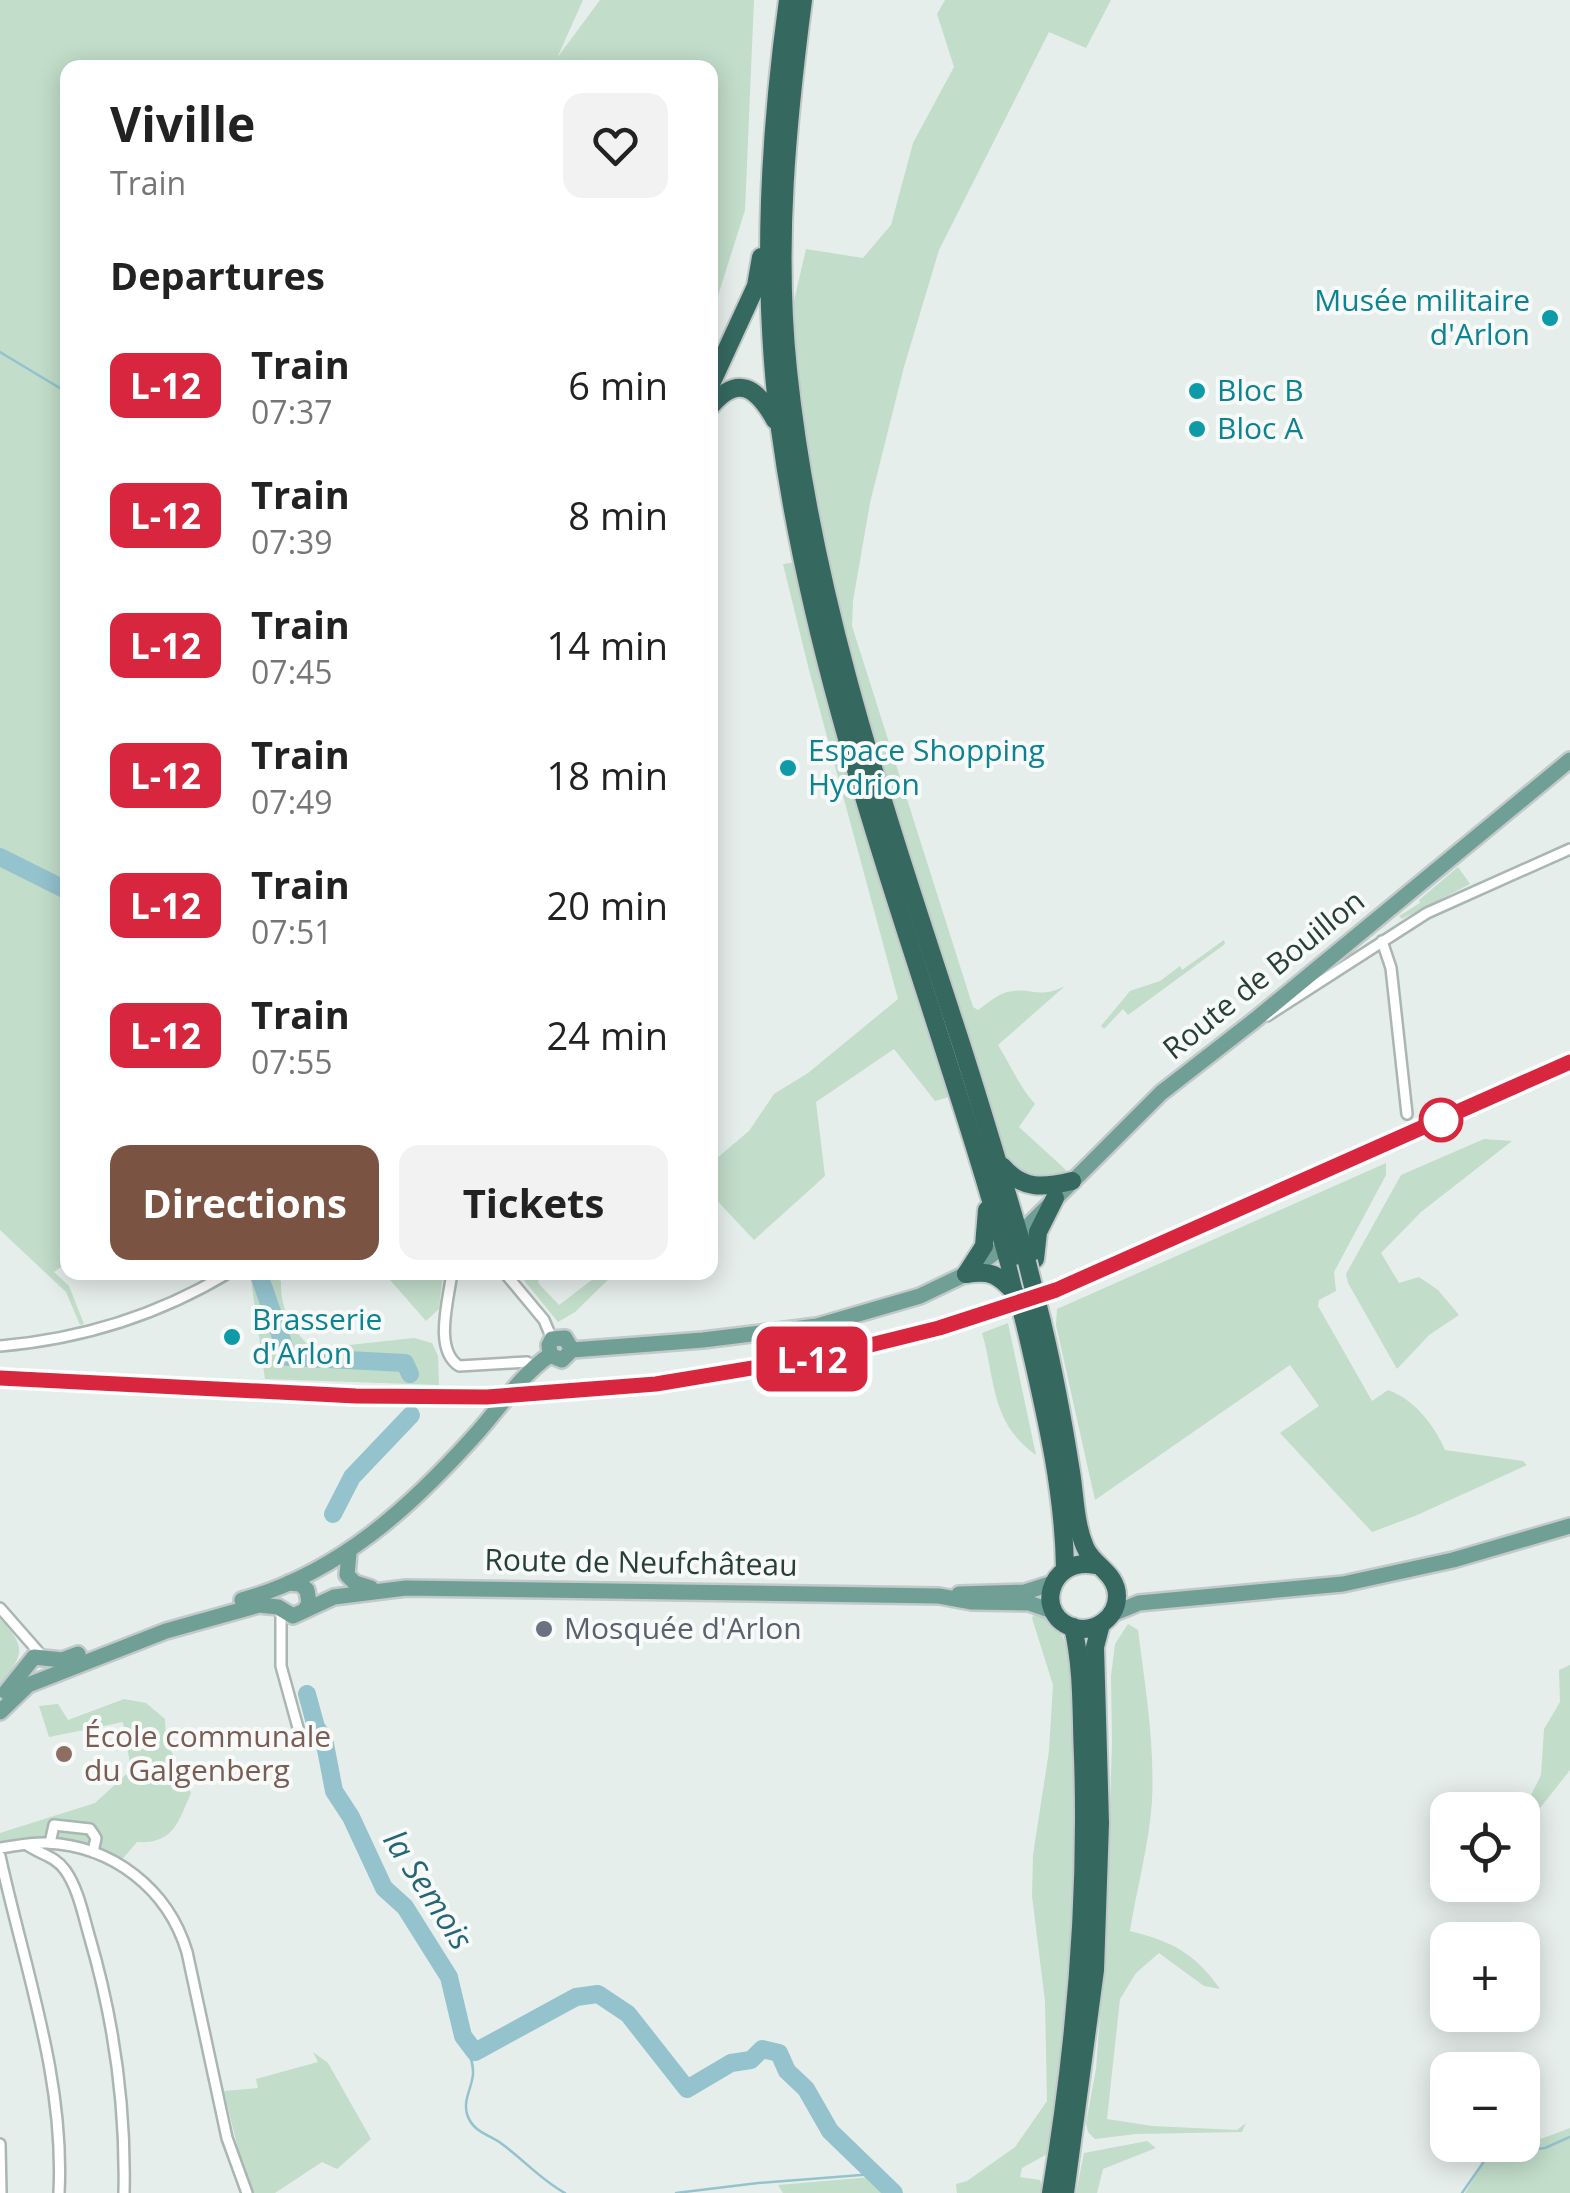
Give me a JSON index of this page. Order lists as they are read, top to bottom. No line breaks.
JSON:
{"streets":{"main road":["Route de Bouillon","Route de Neufchâteau"]},"water":["la Semois"],"places":["Musée militaire d'Arlon","Bloc B","Bloc A","Espace Shopping Hydrion","Brasserie d'Arlon","Mosquée d'Arlon","École communale du Galgenberg"],"page":{"on_map":"L-12","heading":[["Viville","Train"],"Departures"],"list":[{"mark":"L-12","name":"Train","note":"07:37","value":"6 min"},{"mark":"L-12","name":"Train","note":"07:39","value":"8 min"},{"mark":"L-12","name":"Train","note":"07:45","value":"14 min"},{"mark":"L-12","name":"Train","note":"07:49","value":"18 min"},{"mark":"L-12","name":"Train","note":"07:51","value":"20 min"},{"mark":"L-12","name":"Train","note":"07:55","value":"24 min"}],"buttons":["Directions","Tickets"],"map_buttons":["+","−"]}}
